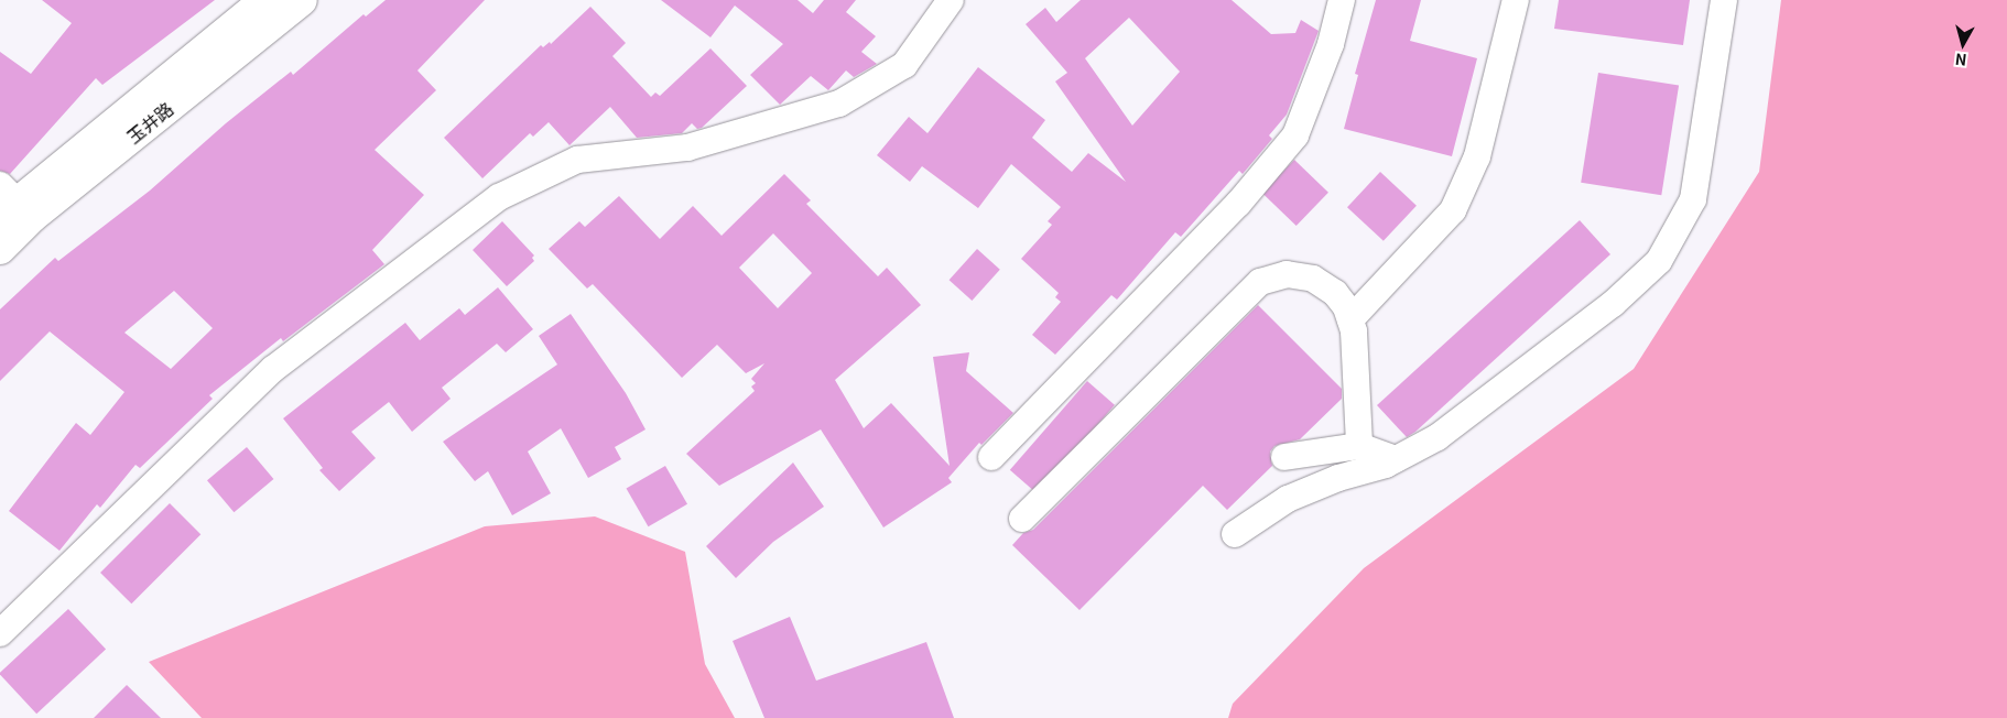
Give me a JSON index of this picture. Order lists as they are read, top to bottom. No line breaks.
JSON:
{"streets":{"street":["玉井路"]},"north":"bottom"}
